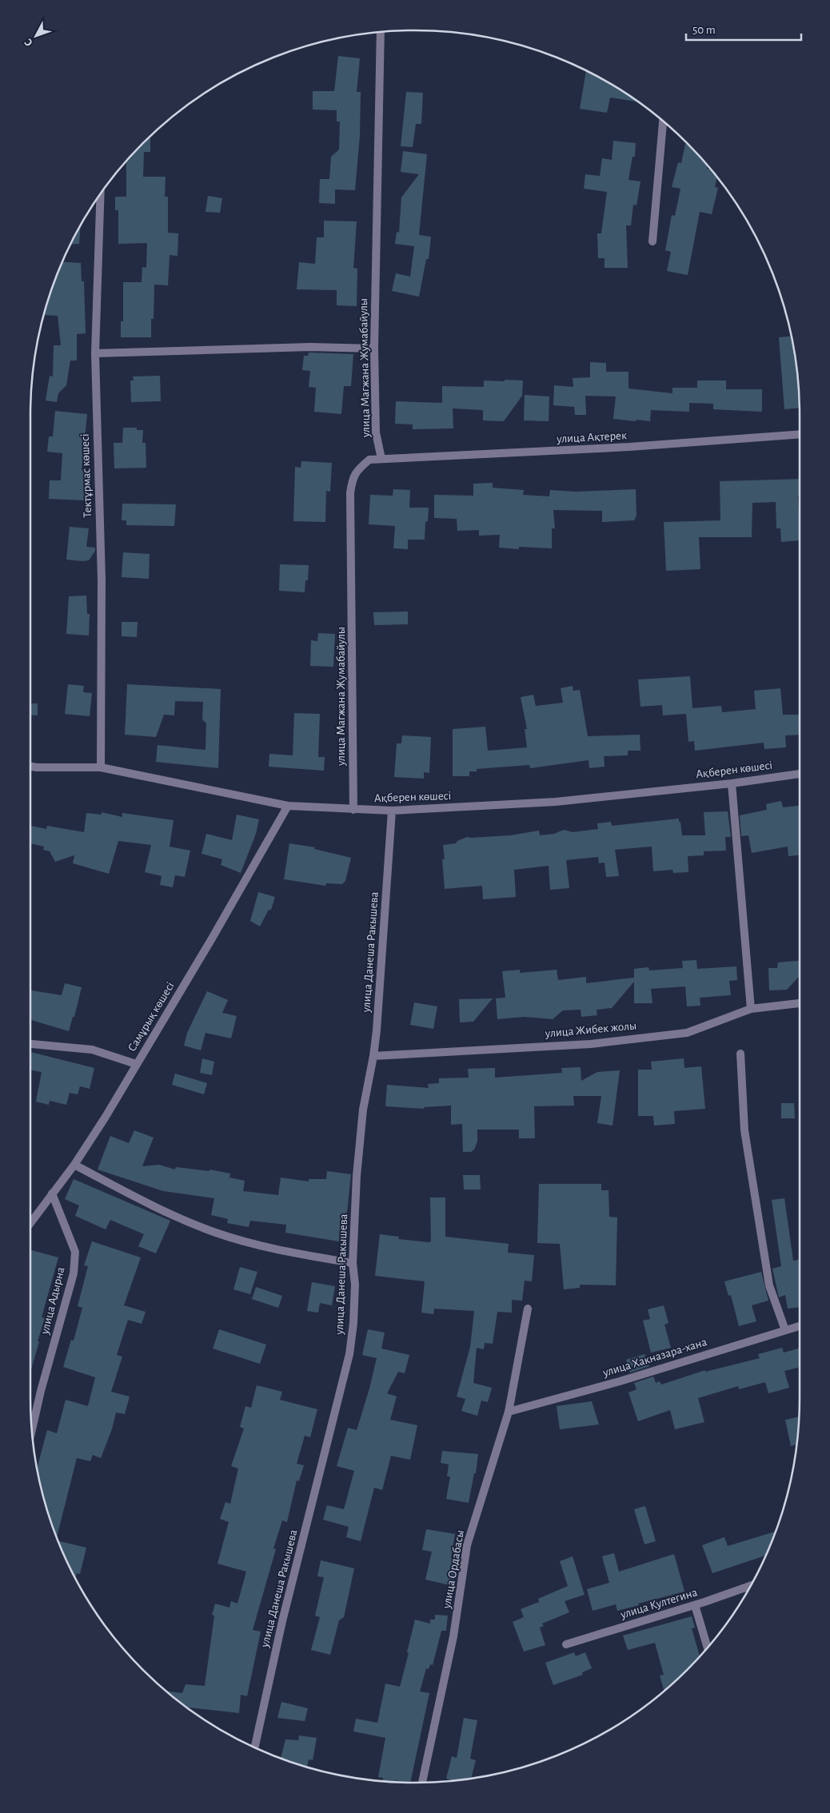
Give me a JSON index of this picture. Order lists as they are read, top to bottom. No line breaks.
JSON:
{"streets":{"street":["улица Магжана Жумабайулы","улица Ақтерек","Тектұрмас көшесі","Ақберен көшесі","улица Данеша Ракышева","Самұрық көшесі","улица Жибек жолы","улица Адырна","улица Хакназара-хана","улица Ордабасы","улица Култегина"]},"crossings":[["улица Магжана Жумабайулы","улица Ақтерек"],["улица Магжана Жумабайулы","Ақберен көшесі"],["Тектұрмас көшесі","Ақберен көшесі"],["Ақберен көшесі","улица Данеша Ракышева"],["Ақберен көшесі","Самұрық көшесі"],["улица Данеша Ракышева","улица Жибек жолы"],["Самұрық көшесі","улица Адырна"],["улица Хакназара-хана","улица Ордабасы"]],"scale_bar":"50 m","north":"bottom left"}
